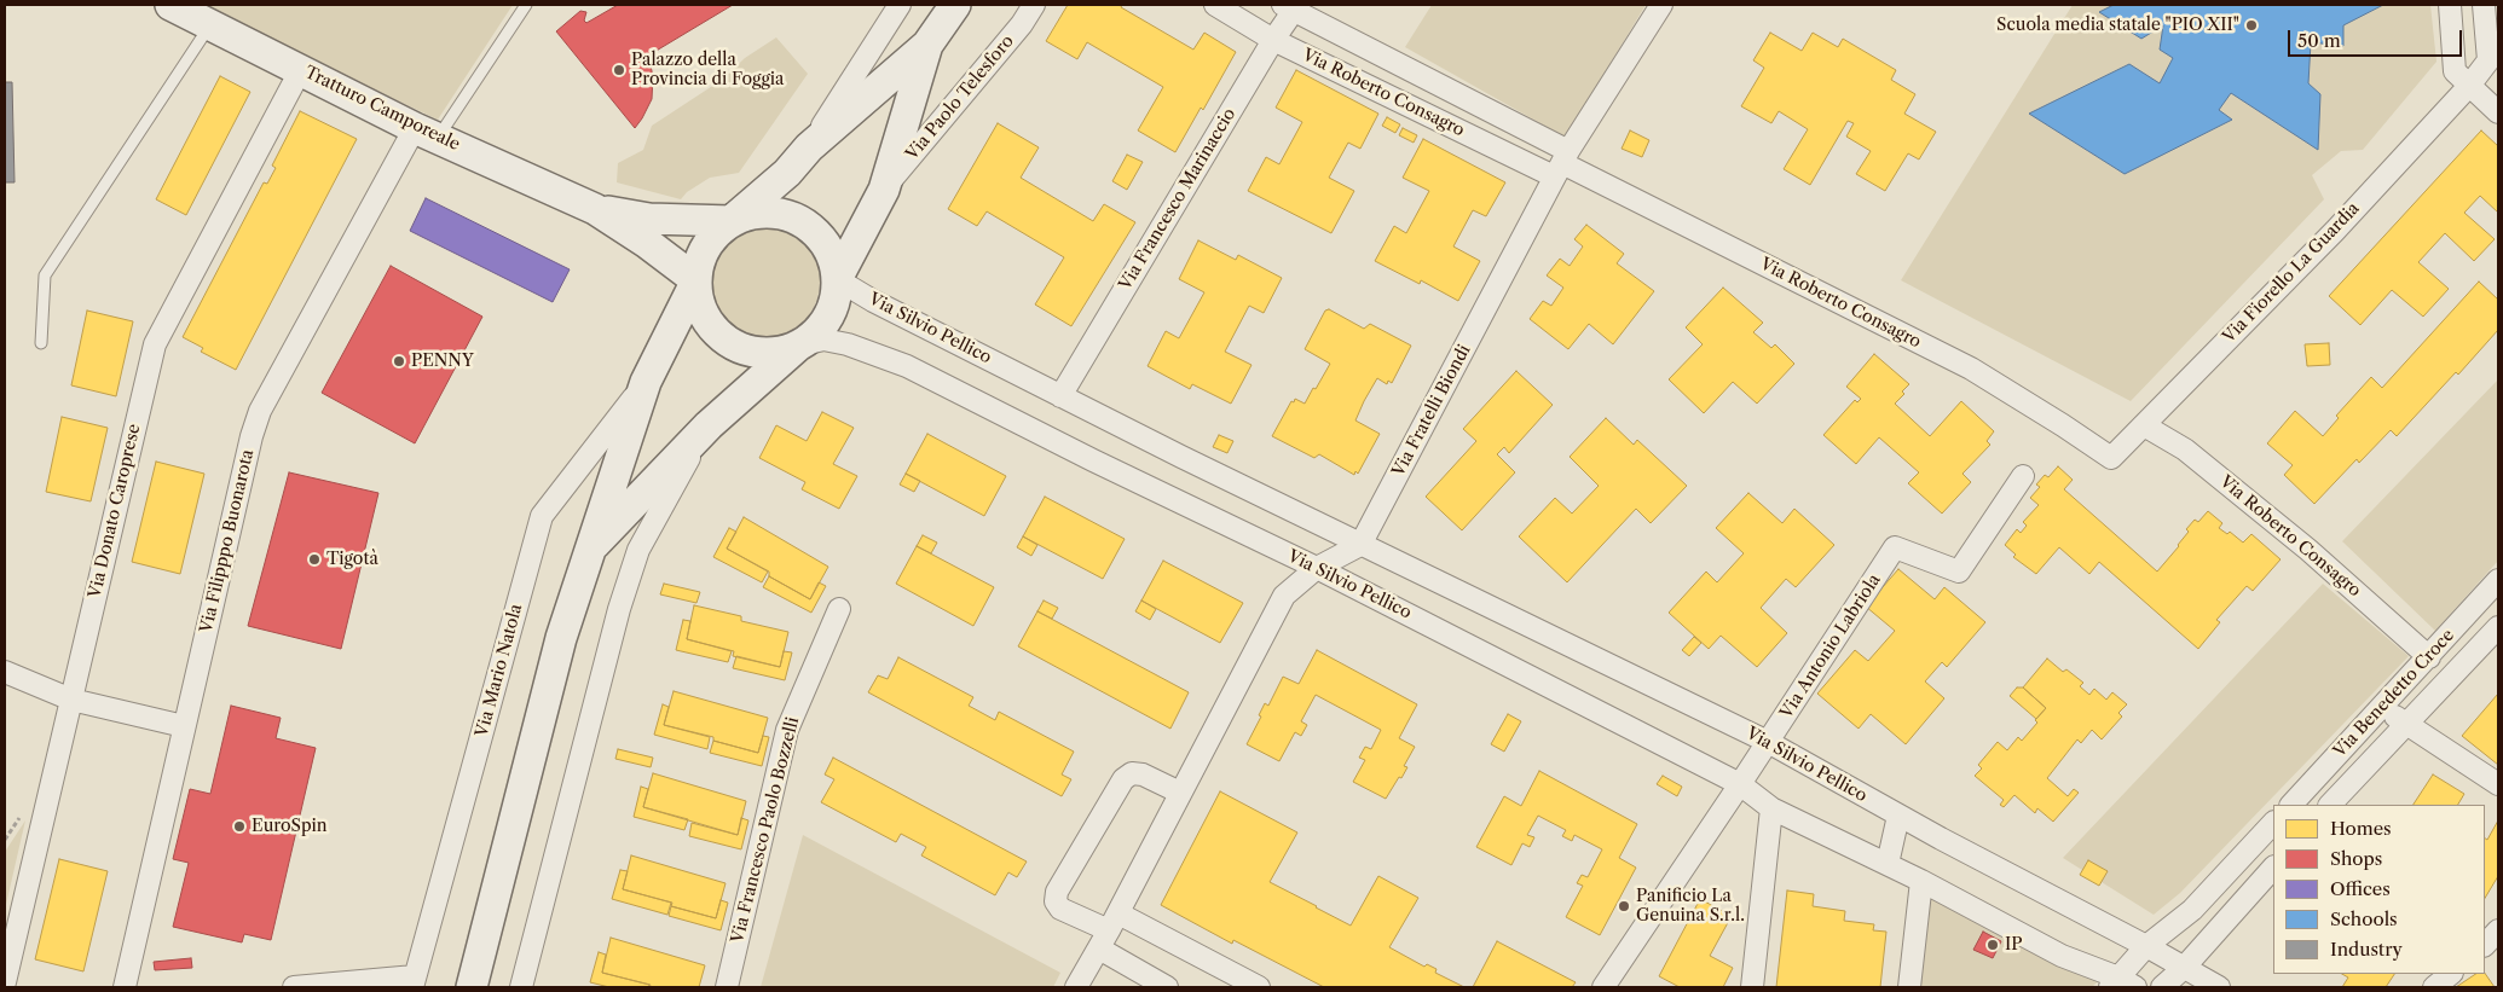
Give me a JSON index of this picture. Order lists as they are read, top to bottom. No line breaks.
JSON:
{"streets":{"street":["Via Roberto Consagro","Via Paolo Telesforo","Tratturo Camporeale","Via Francesco Marinaccio","Via Fiorello La Guardia","Via Silvio Pellico","Via Fratelli Biondi","Via Donato Caroprese","Via Filipppo Buonarota","Via Antonio Labriola","Via Mario Natola","Via Benedetto Croce","Via Francesco Paolo Bozzelli"]},"crossings":[["Via Roberto Consagro","Via Francesco Marinaccio"],["Via Roberto Consagro","Via Fiorello La Guardia"],["Via Roberto Consagro","Via Fratelli Biondi"],["Via Roberto Consagro","Via Benedetto Croce"],["Via Paolo Telesforo","Tratturo Camporeale"],["Via Paolo Telesforo","Via Silvio Pellico"],["Via Paolo Telesforo","Via Mario Natola"],["Tratturo Camporeale","Via Silvio Pellico"],["Tratturo Camporeale","Via Donato Caroprese"],["Tratturo Camporeale","Via Filipppo Buonarota"],["Tratturo Camporeale","Via Mario Natola"],["Via Francesco Marinaccio","Via Silvio Pellico"],["Via Silvio Pellico","Via Fratelli Biondi"],["Via Silvio Pellico","Via Antonio Labriola"],["Via Silvio Pellico","Via Mario Natola"]],"places":["Scuola media statale \"PIO XII\"","Palazzo della Provincia di Foggia","PENNY","Tigotà","EuroSpin","Panificio La Genuina S.r.l.","IP"],"legend":["Homes","Shops","Offices","Schools","Industry"],"scale_bar":"50 m"}
